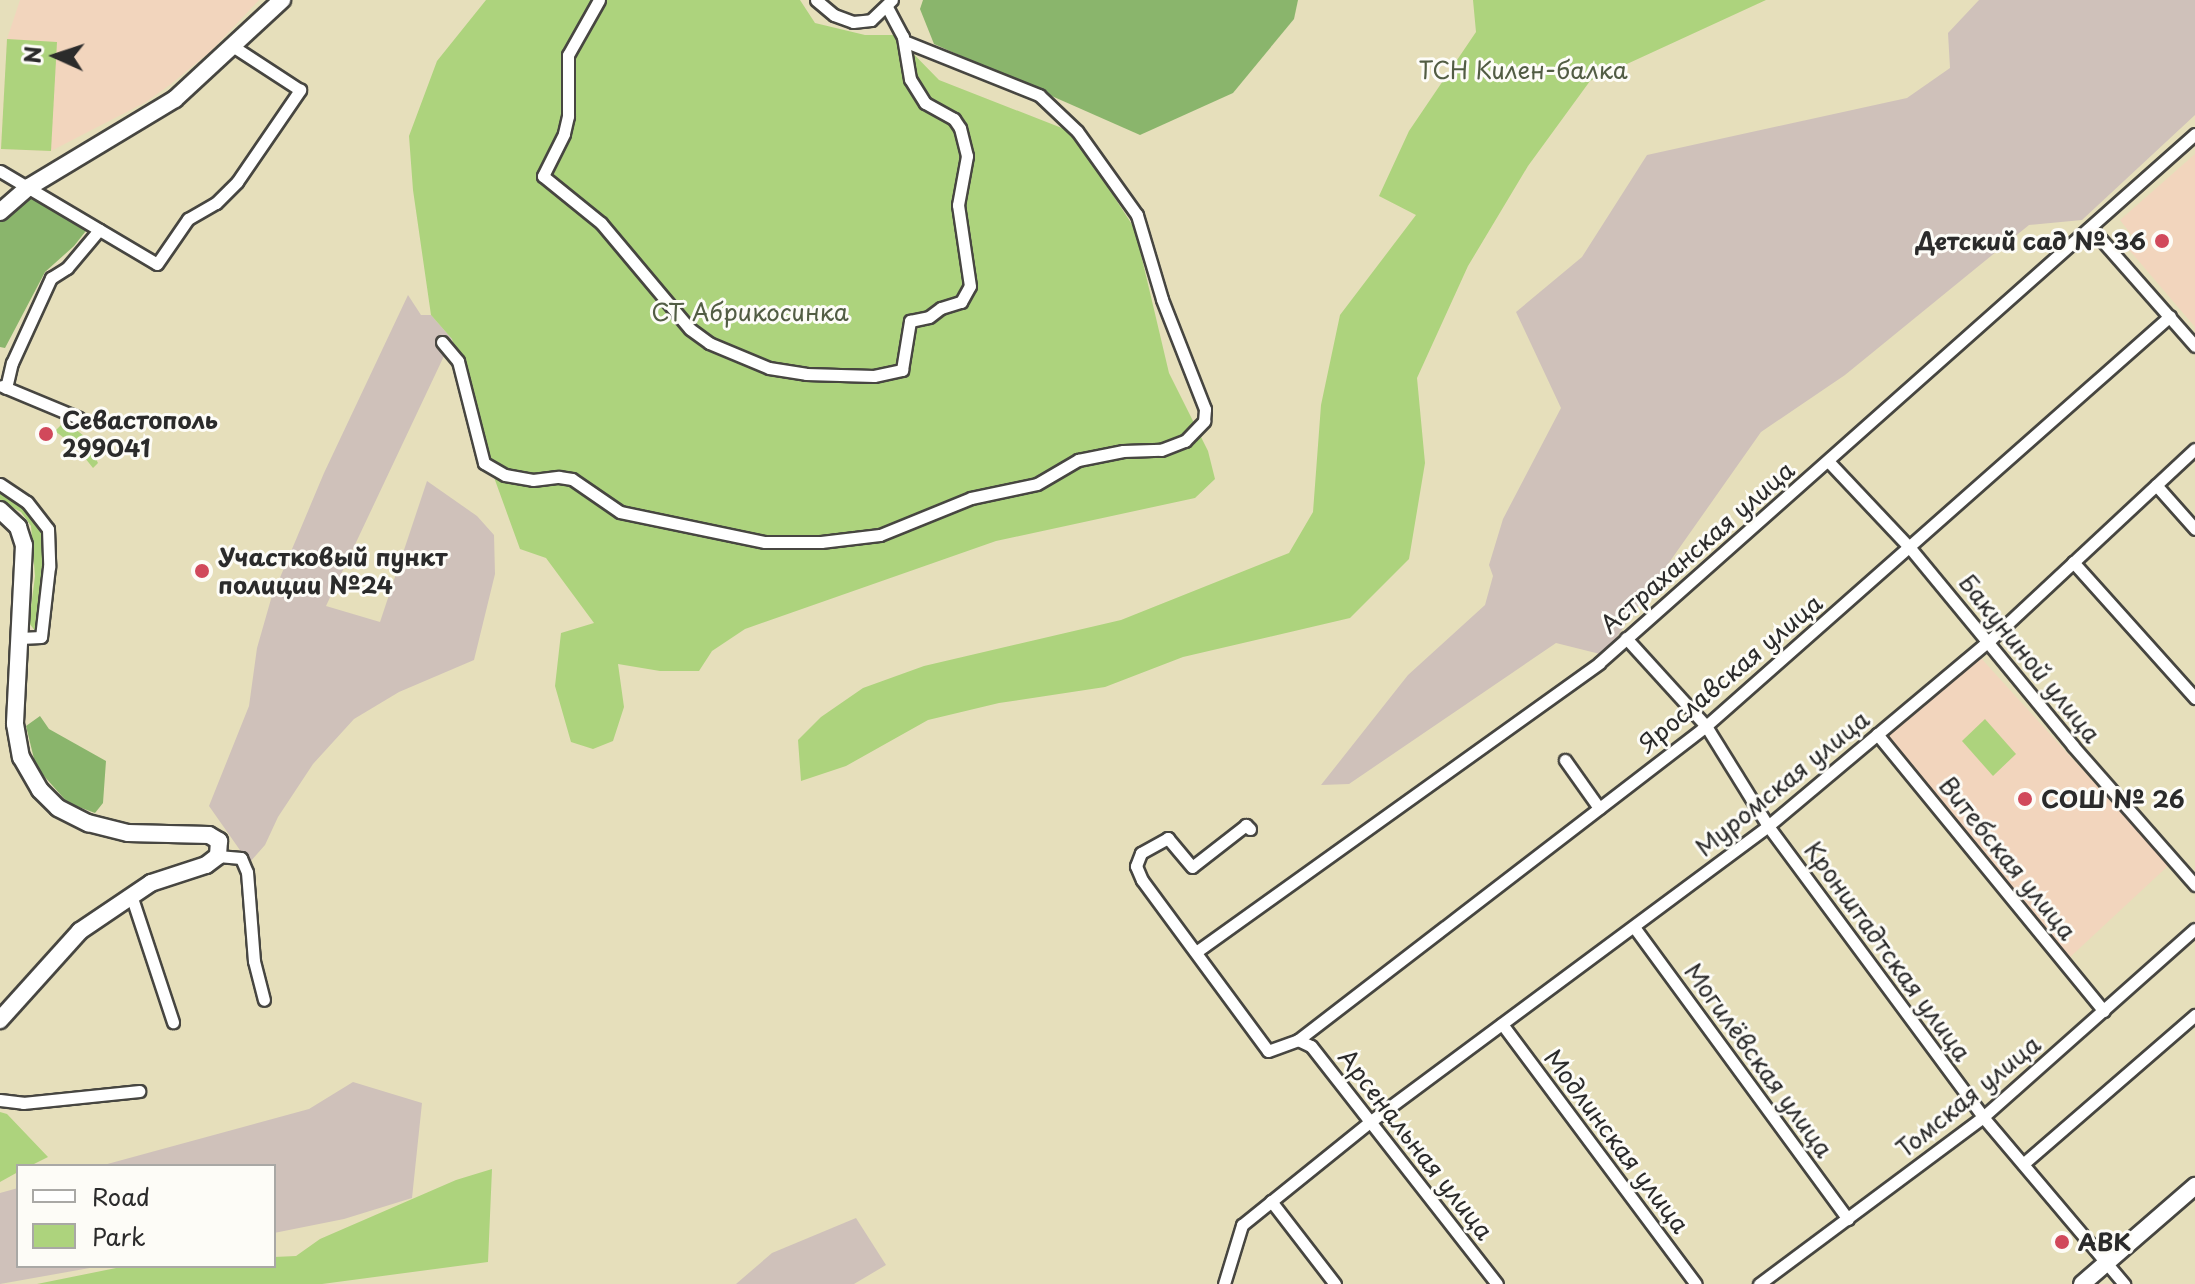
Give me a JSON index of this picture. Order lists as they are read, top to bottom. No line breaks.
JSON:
{"streets":{"street":["Астраханская улица","Бакуниной улица","Ярославская улица","Муромская улица","Витебская улица","Кронштадтская улица","Могилёвская улица","Томская улица","Модлинская улица","Арсенальная улица"]},"crossings":[["Астраханская улица","Бакуниной улица"],["Астраханская улица","Кронштадтская улица"],["Бакуниной улица","Ярославская улица"],["Бакуниной улица","Муромская улица"],["Ярославская улица","Кронштадтская улица"],["Ярославская улица","Арсенальная улица"],["Муромская улица","Витебская улица"],["Муромская улица","Кронштадтская улица"],["Муромская улица","Могилёвская улица"],["Муромская улица","Модлинская улица"],["Муромская улица","Арсенальная улица"],["Витебская улица","Томская улица"],["Кронштадтская улица","Томская улица"],["Могилёвская улица","Томская улица"]],"parks":["ТСН Килен-балка","СТ Абрикосинка"],"places":["Детский сад № 36","Севастополь 299041","Участковый пункт полиции №24","СОШ № 26","АВК"],"legend":["Road","Park"],"north":"left"}
